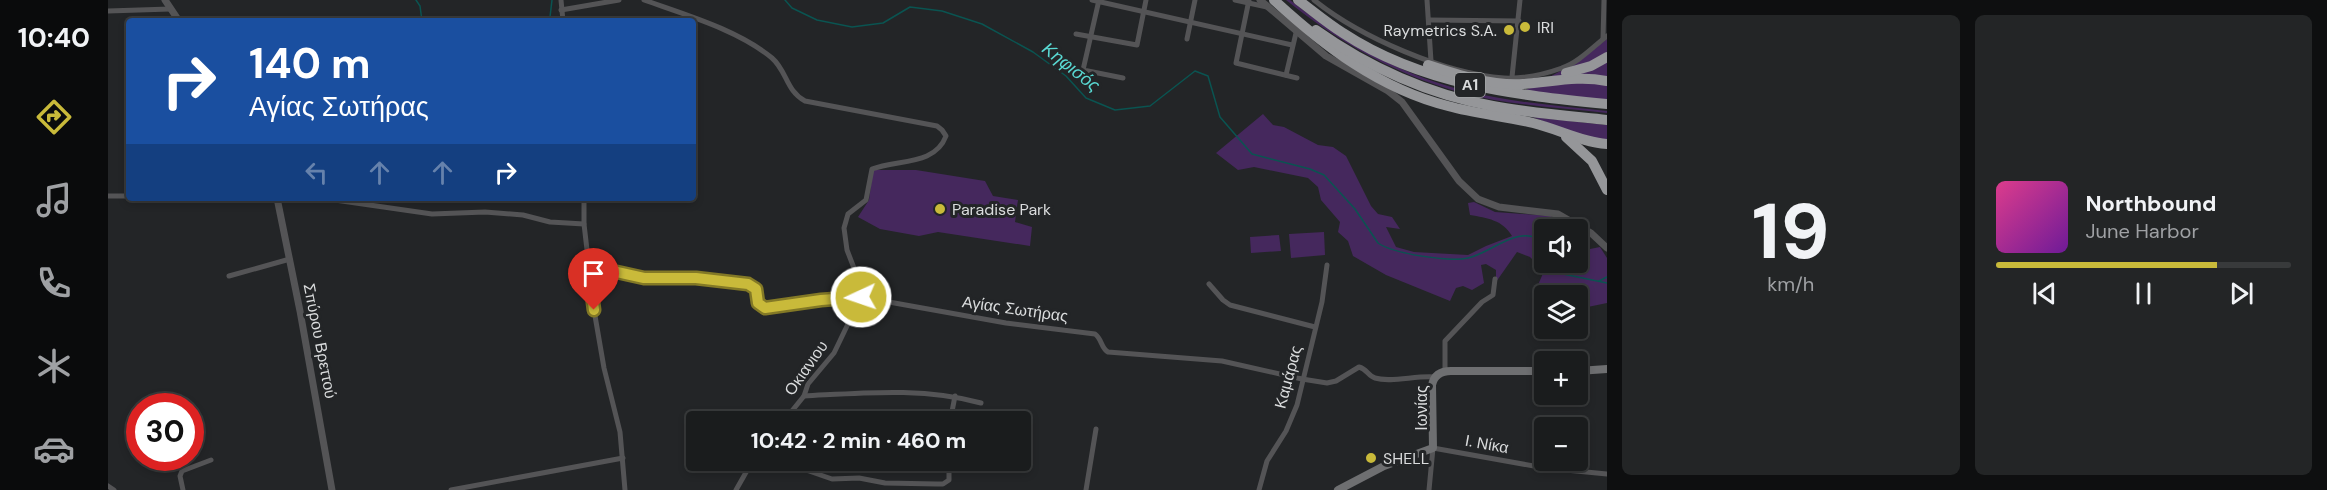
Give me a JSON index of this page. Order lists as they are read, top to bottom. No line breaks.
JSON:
{"streets":{"highway":["Α1"],"main road":["Ιωνίας"],"street":["Αγίας Σωτήρας","Σπύρου Βρεττού","Οκιανιου","Καμάρας","Ι. Νίκα"]},"crossings":[["Αγίας Σωτήρας","Οκιανιου"],["Αγίας Σωτήρας","Καμάρας"],["Αγίας Σωτήρας","Ιωνίας"],["Ιωνίας","Ι. Νίκα"]],"water":["Κηφισός"],"places":["IRI","Raymetrics S.A.","Paradise Park","SHELL"],"page":{"tabs":"10:40","tile":["19","km/h"],"turn":["140 m","Αγίας Σωτήρας"],"song":["Northbound","June Harbor"],"map_buttons":["+","−"],"limit":"30","trip":"10:42 · 2 min · 460 m"}}
